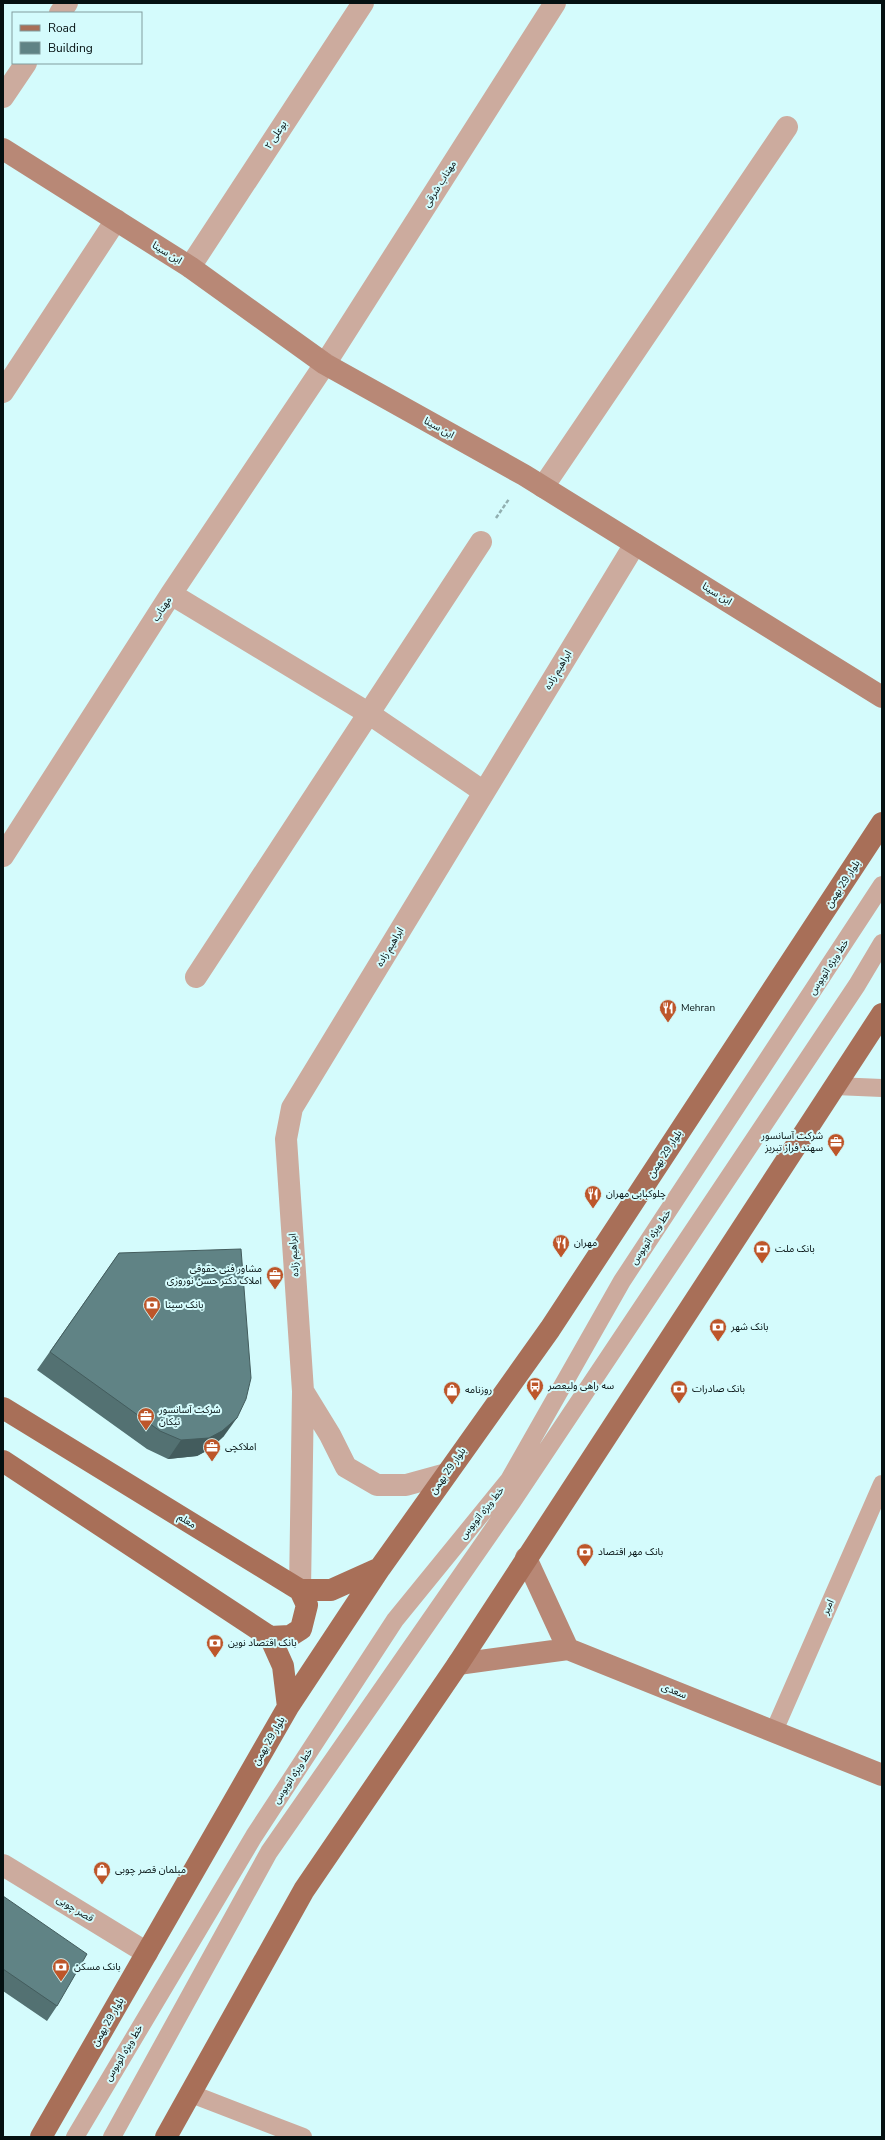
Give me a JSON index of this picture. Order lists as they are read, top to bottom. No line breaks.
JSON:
{"streets":{"main road":["ابن سینا","بلوار 29 بهمن","معلم","سعدی"],"street":["بوعلی ۲","مهتاب شرقی","مهتاب","ابراهیم زاده","قصر چوبی"],"lane":["خط ویژه اتوبوس","امیر"]},"crossings":[["بوعلی ۲","ابن سینا"],["مهتاب شرقی","ابن سینا"],["مهتاب شرقی","مهتاب"],["ابن سینا","مهتاب"],["ابن سینا","ابراهیم زاده"],["ابراهیم زاده","بلوار 29 بهمن"],["ابراهیم زاده","معلم"],["بلوار 29 بهمن","قصر چوبی"],["امیر","سعدی"]],"places":{"restaurant":["Mehran","چلوکبابی مهران","مهران"],"office":["شرکت آسانسور سهند فراز تبریز","مشاور فنی حقوقی املاک دکتر حسن نوروزی","شرکت آسانسور نیکان","املاکچی"],"bank":["بانک ملت","بانک سینا","بانک شهر","بانک صادرات","بانک مهر اقتصاد","بانک اقتصاد نوین","بانک مسکن"],"bus stop":["سه راهی ولیعصر"],"shop":["روزنامه","مبلمان قصر چوبی"]},"legend":["Road","Building"]}
